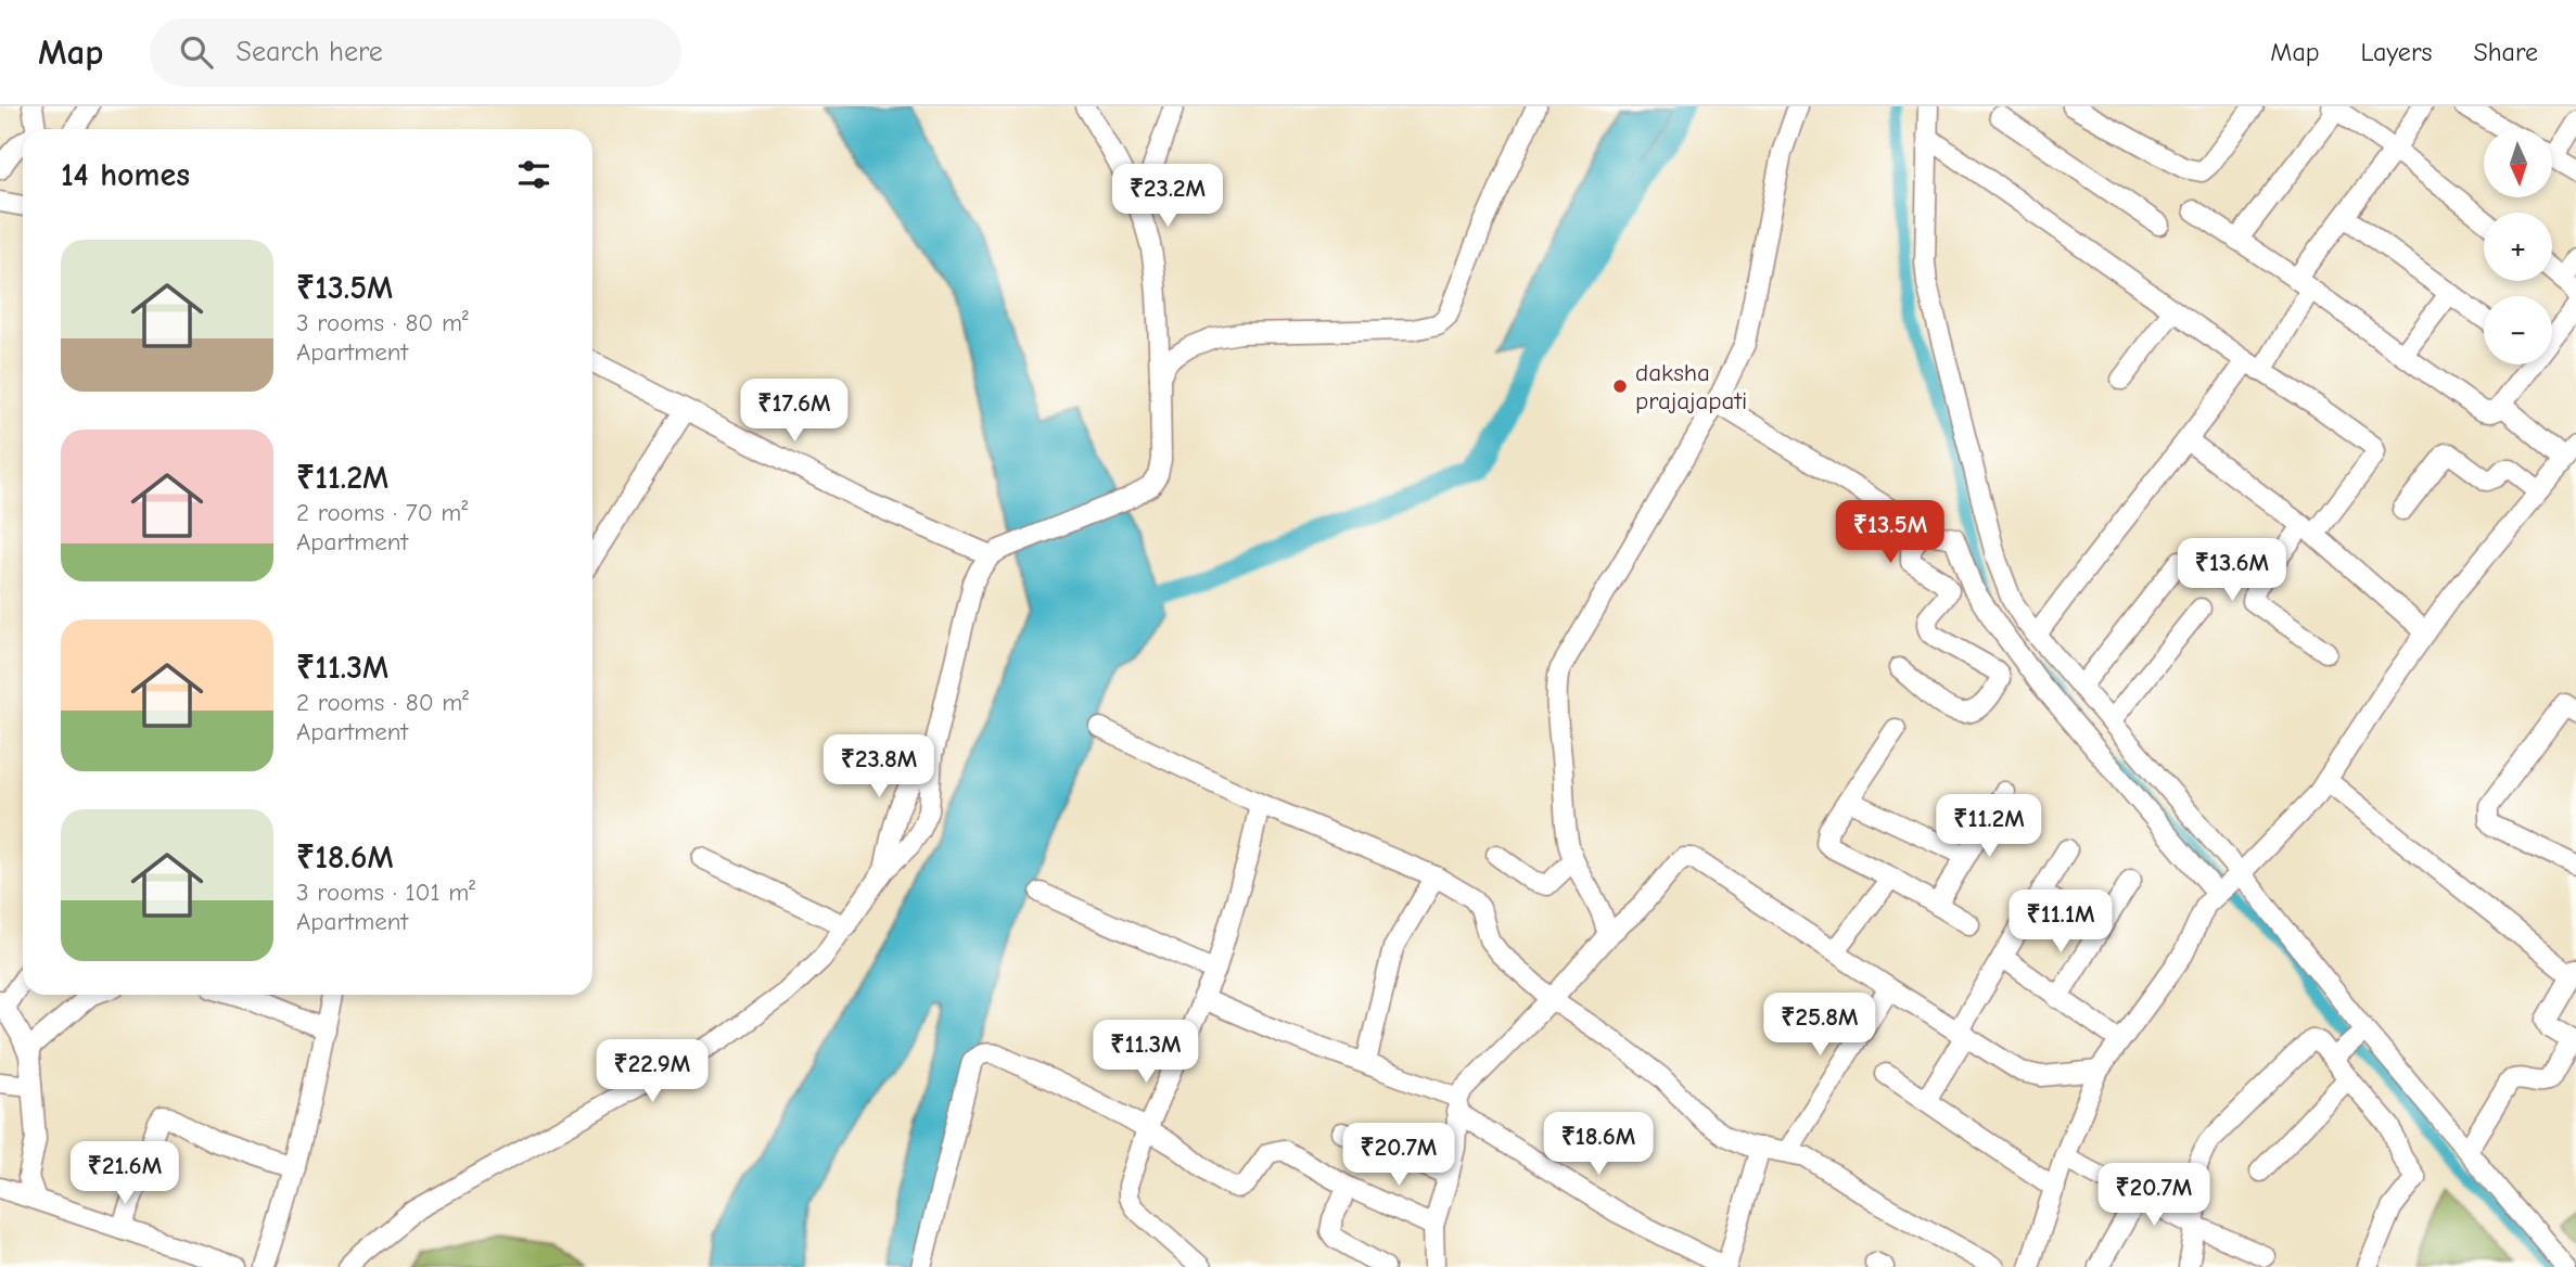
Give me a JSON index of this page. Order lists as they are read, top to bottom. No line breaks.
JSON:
{"places":["daksha prajajapati"],"north":"bottom","page":{"header":"Map","search":"Search here","nav":["Map","Layers","Share"],"map_buttons":["+","−"],"heading":"14 homes","price":["₹23.2M","₹17.6M","₹13.5M","₹13.6M","₹23.8M","₹11.2M","₹11.1M","₹25.8M","₹11.3M","₹22.9M","₹18.6M","₹20.7M","₹21.6M","₹20.7M"],"list":[{"name":"₹13.5M","note":"3 rooms · 80 m² · Apartment"},{"name":"₹11.2M","note":"2 rooms · 70 m² · Apartment"},{"name":"₹11.3M","note":"2 rooms · 80 m² · Apartment"},{"name":"₹18.6M","note":"3 rooms · 101 m² · Apartment"}]}}
